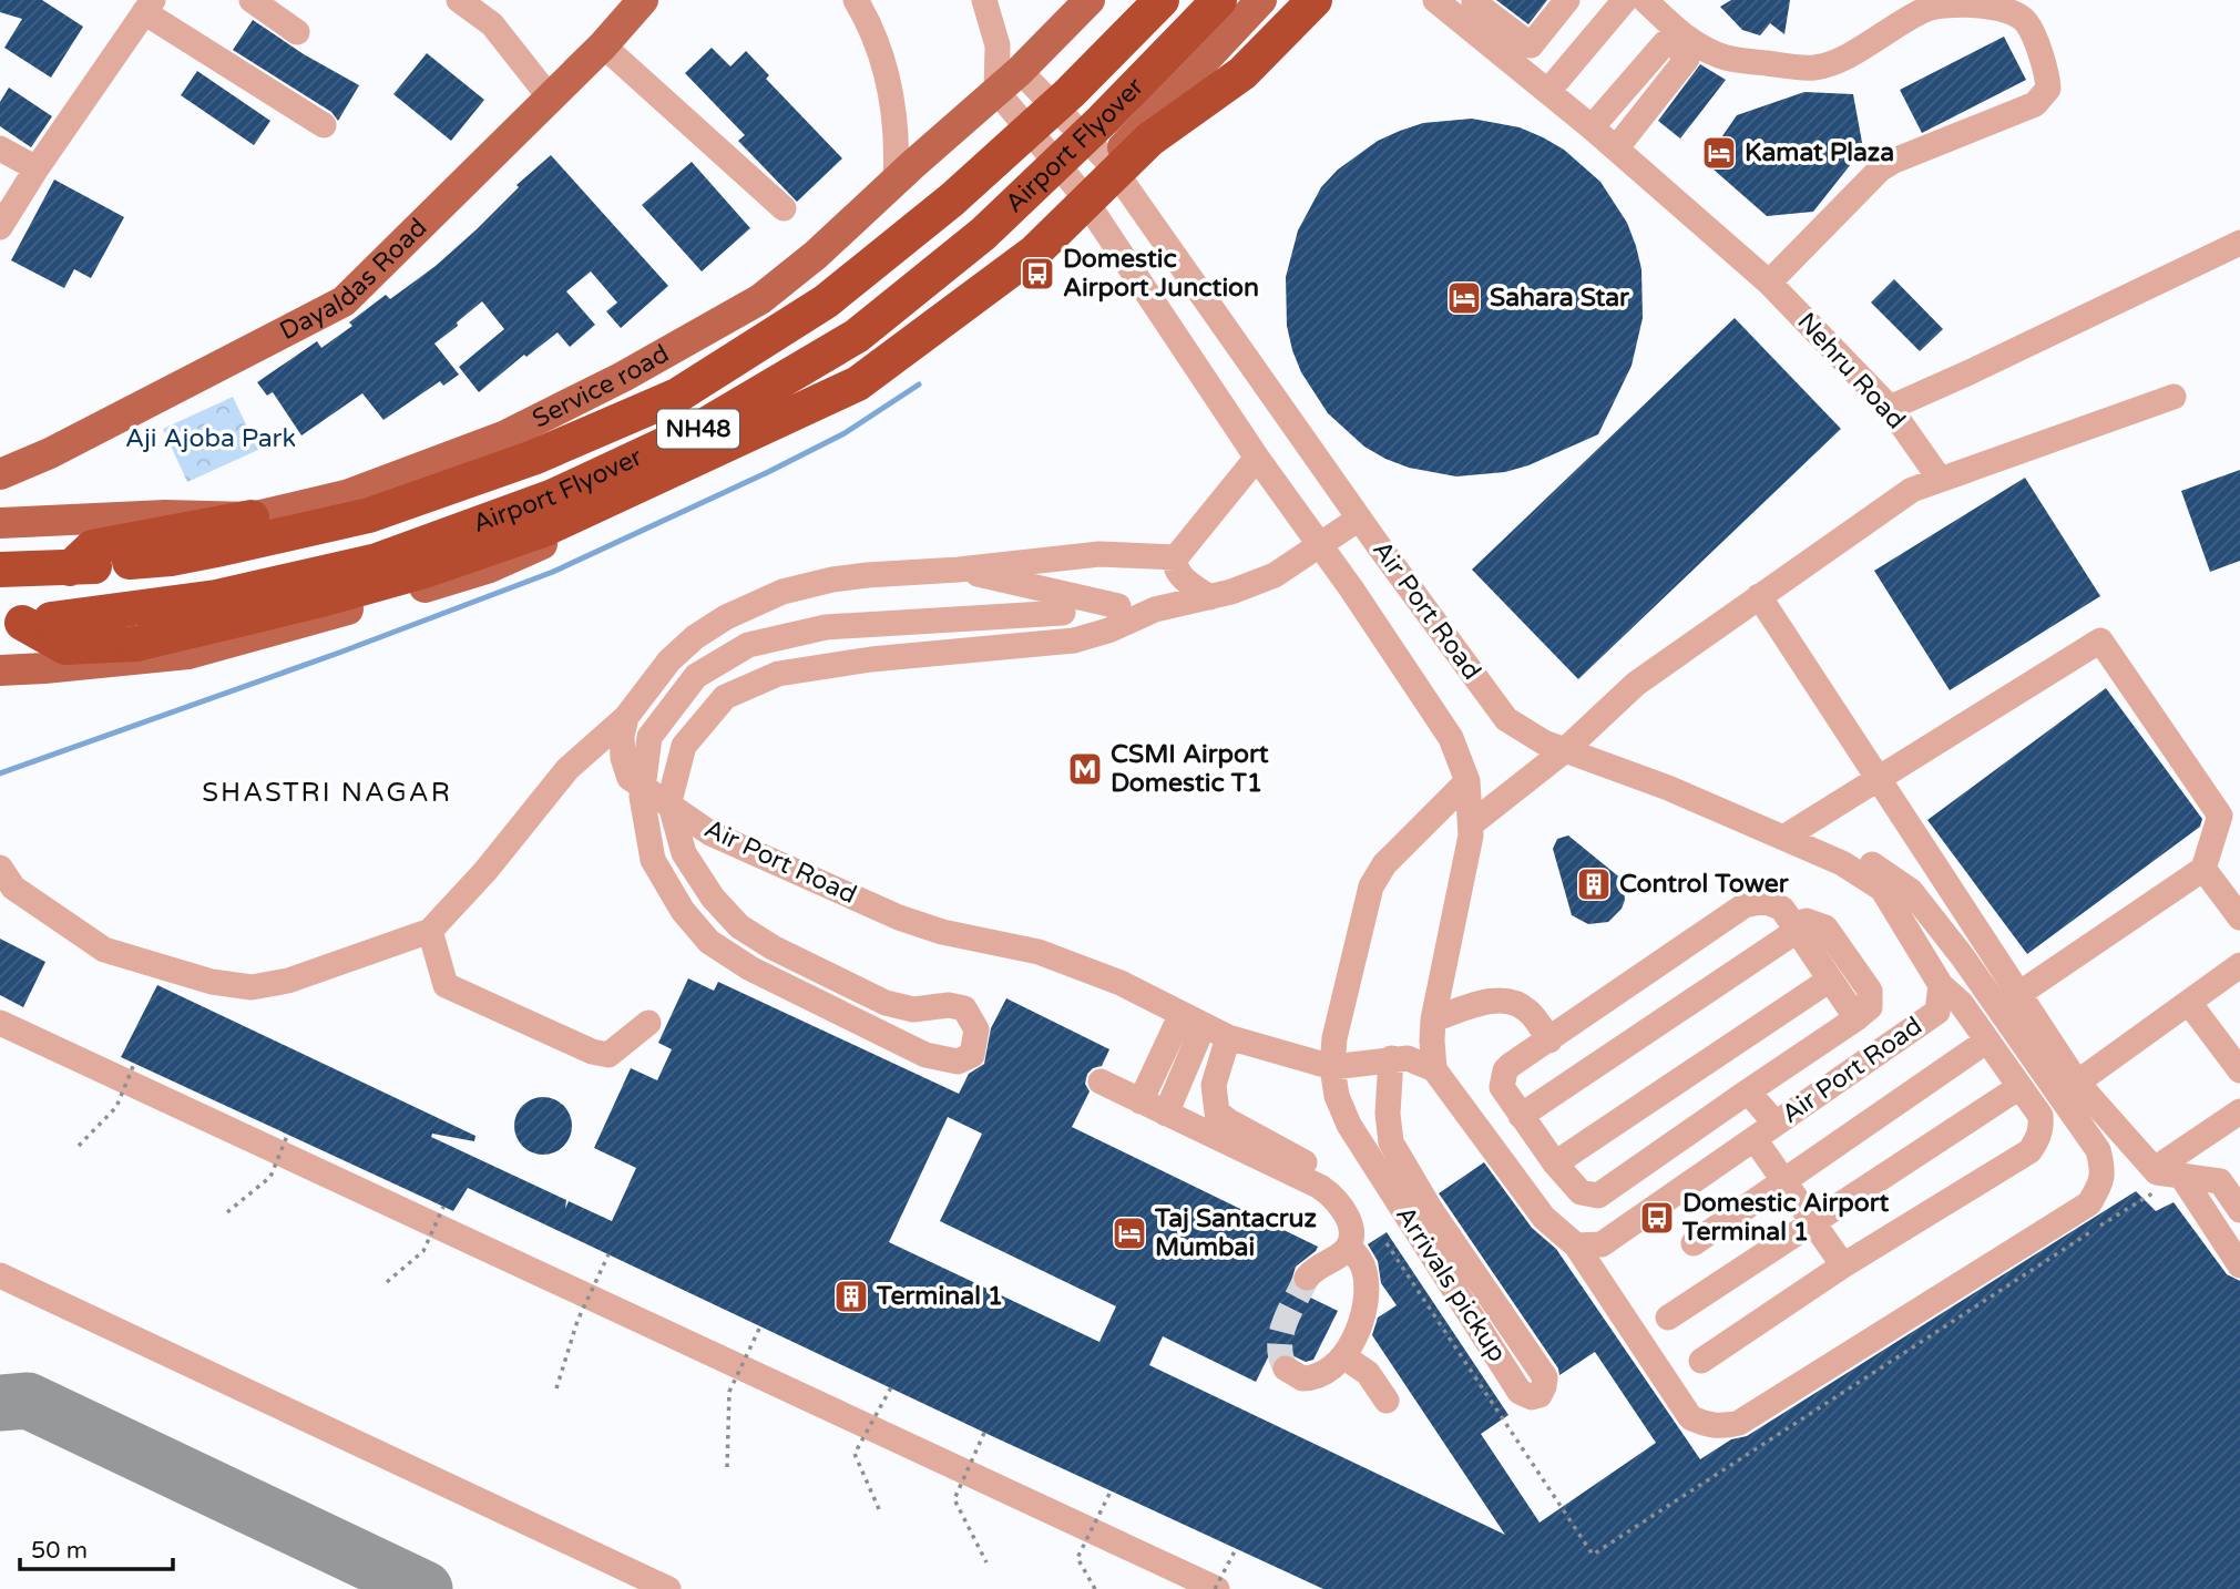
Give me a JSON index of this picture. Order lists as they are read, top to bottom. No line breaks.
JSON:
{"streets":{"highway":["Airport Flyover","NH48"],"main road":["Dayaldas Road","Service road"],"street":["Nehru Road","Air Port Road","Arrivals pickup"]},"crossings":[["Airport Flyover","NH48"],["Service road","Air Port Road"],["Air Port Road","Arrivals pickup"]],"districts":["SHASTRI NAGAR"],"parks":["Aji Ajoba Park"],"places":{"hotel":["Kamat Plaza","Sahara Star","Taj Santacruz Mumbai"],"bus stop":["Domestic Airport Junction","Domestic Airport Terminal 1"],"metro station":["CSMI Airport Domestic T1"],"building":["Control Tower","Terminal 1"]},"scale_bar":"50 m"}
